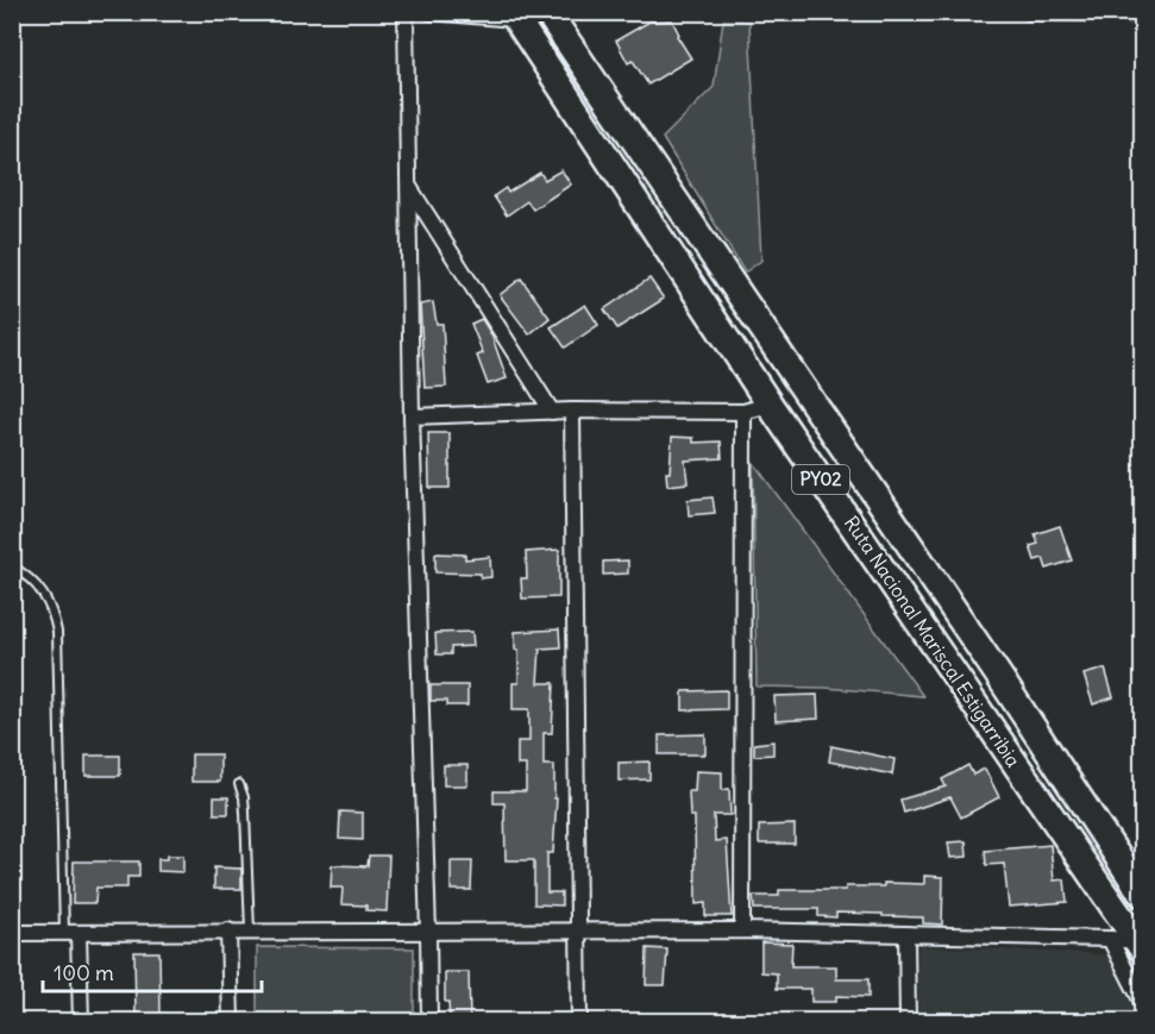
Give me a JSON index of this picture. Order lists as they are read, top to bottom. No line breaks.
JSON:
{"streets":{"highway":["PY02","Ruta Nacional Mariscal Estigarribia"]},"scale_bar":"100 m"}
